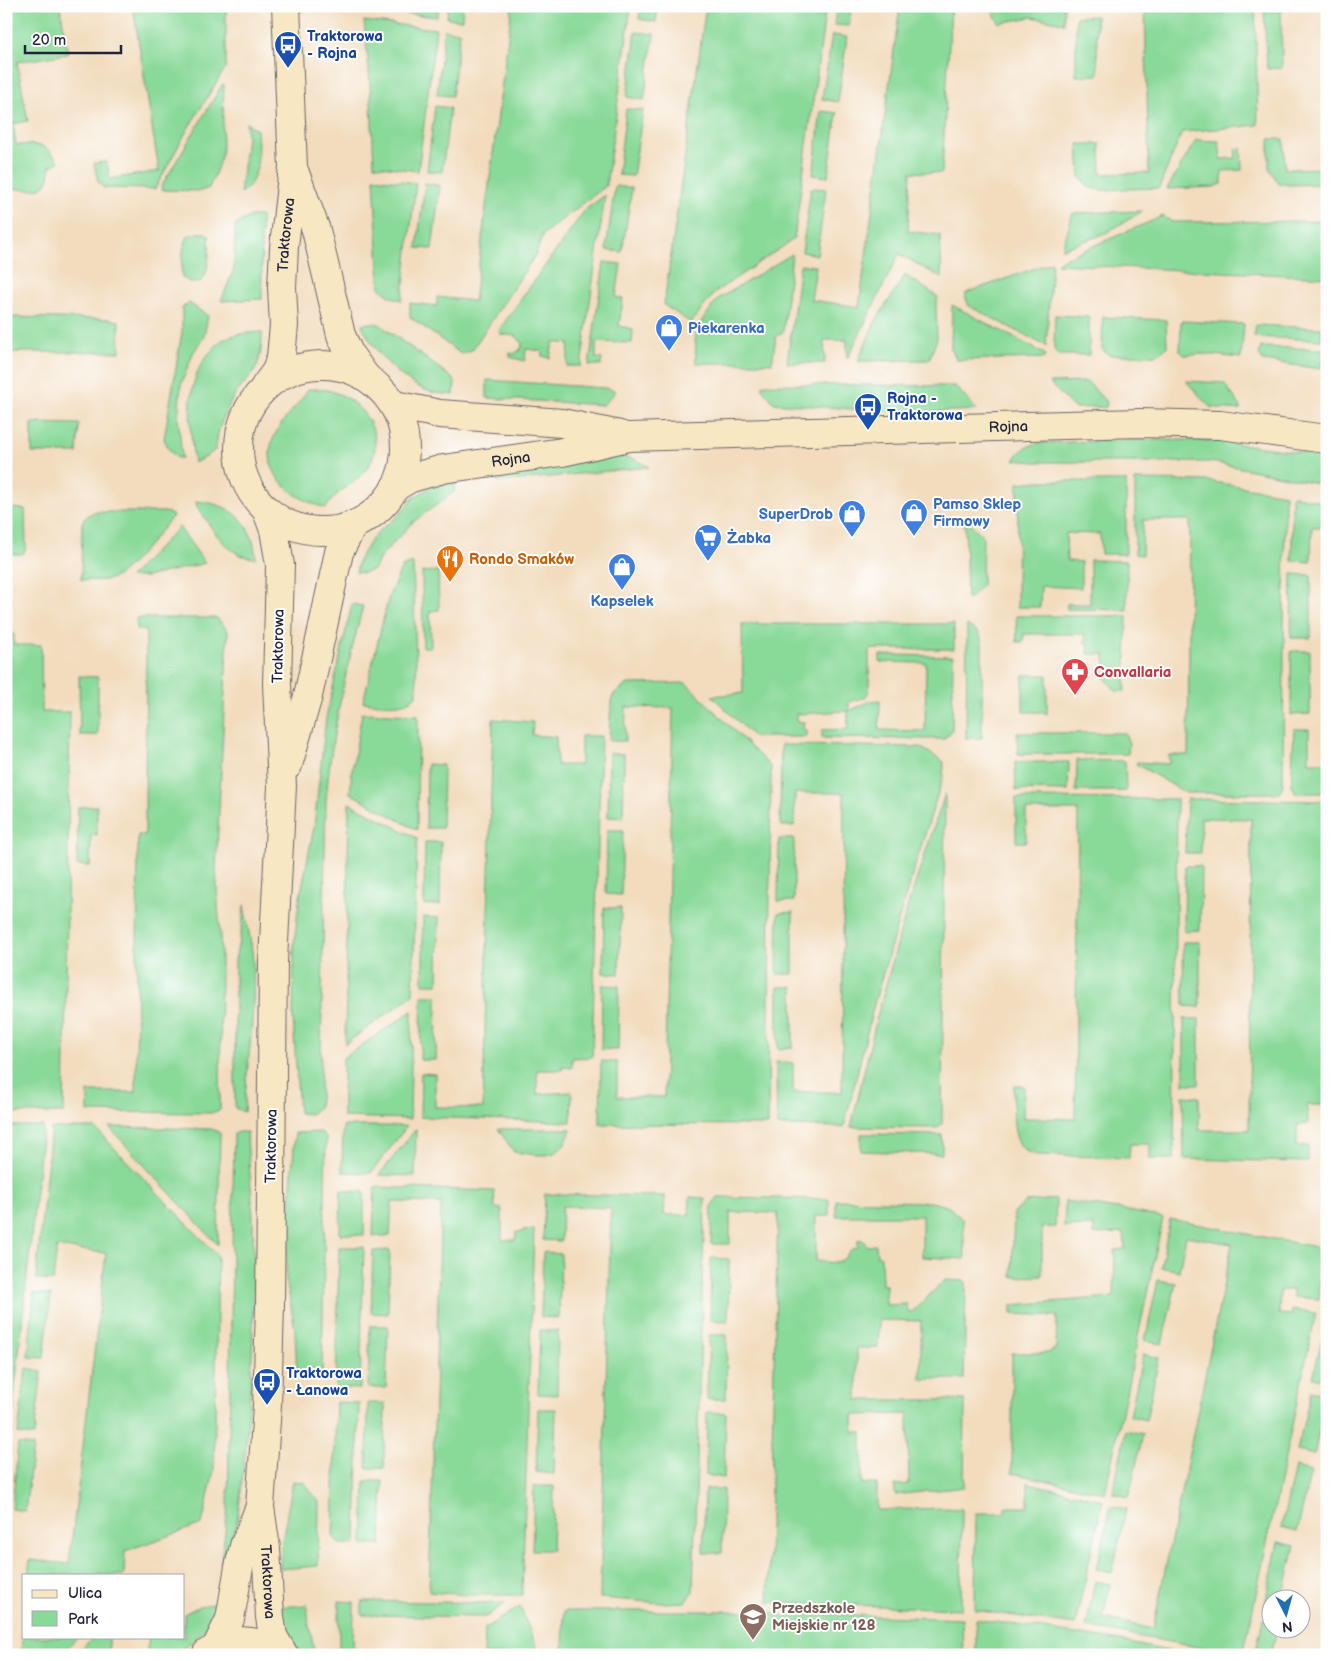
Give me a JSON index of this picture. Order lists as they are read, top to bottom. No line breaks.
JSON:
{"streets":{"main road":["Traktorowa","Rojna"]},"crossings":[["Traktorowa","Rojna"]],"places":{"bus stop":["Traktorowa - Rojna","Rojna - Traktorowa","Traktorowa - Łanowa"],"shop":["Piekarenka","Pamso Sklep Firmowy","SuperDrob","Kapselek"],"supermarket":["Żabka"],"restaurant":["Rondo Smaków"],"pharmacy":["Convallaria"],"school or university":["Przedszkole Miejskie nr 128"]},"legend":["Ulica","Park"],"scale_bar":"20 m","north":"bottom"}
